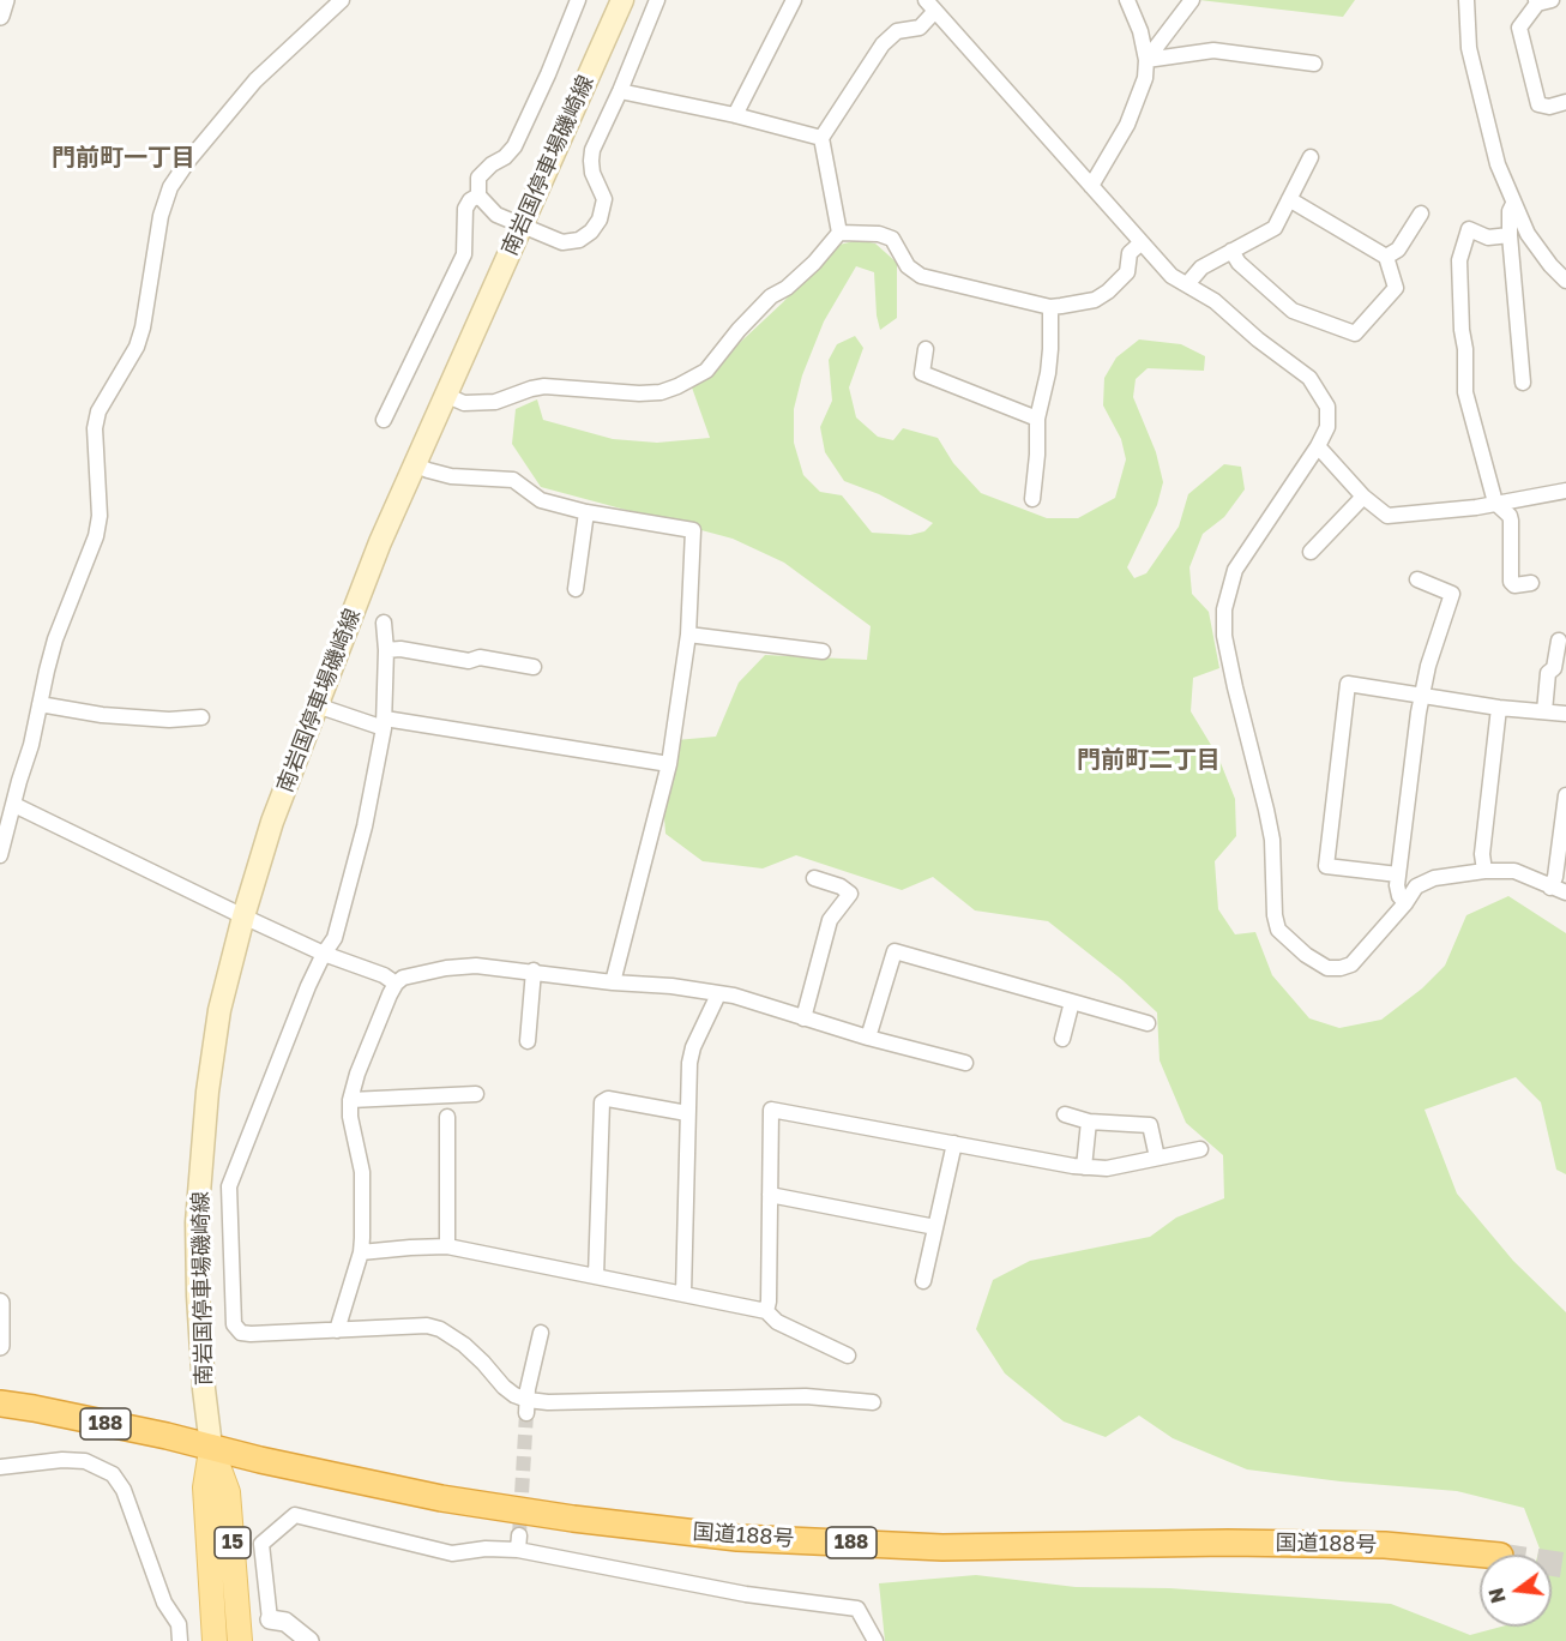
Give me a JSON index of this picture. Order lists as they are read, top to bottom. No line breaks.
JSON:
{"streets":{"highway":["188","国道188号"],"main road":["南岩国停車場磯崎線","15"]},"crossings":[["南岩国停車場磯崎線","国道188号"],["南岩国停車場磯崎線","15"],["国道188号","15"]],"districts":["門前町一丁目","門前町二丁目"],"north":"left"}
